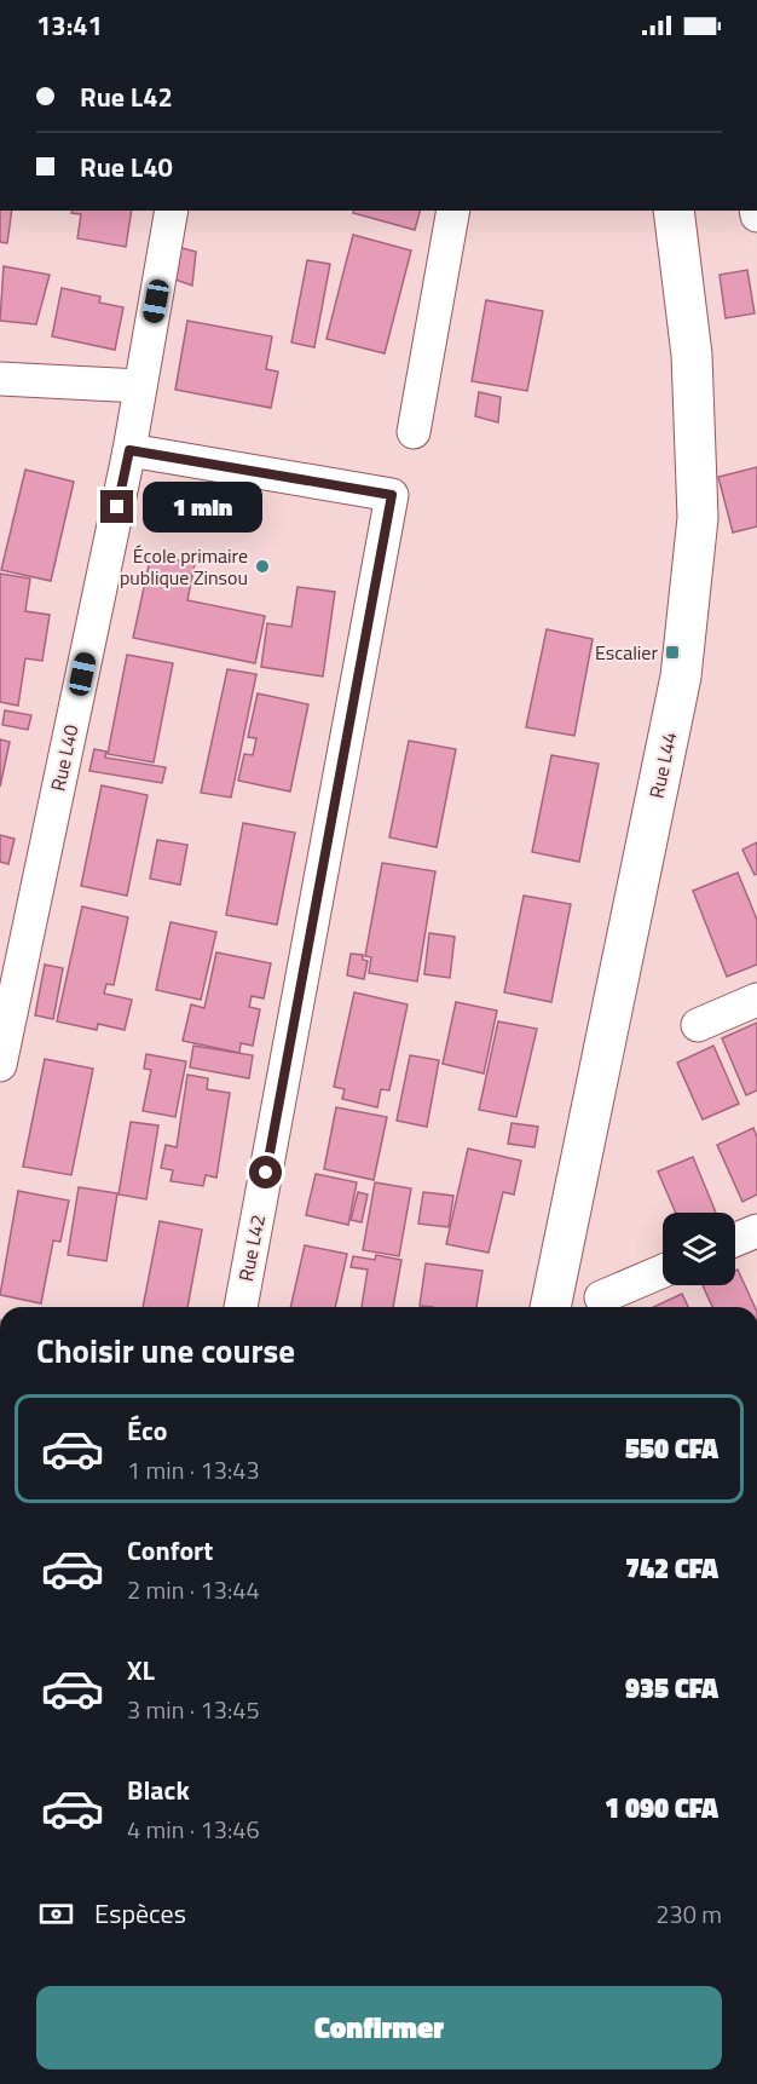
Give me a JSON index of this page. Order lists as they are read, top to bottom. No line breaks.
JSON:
{"streets":{"street":["Rue L40","Rue L44","Rue L42"]},"crossings":[["Rue L40","Rue L42"]],"places":{"other":["École primaire publique Zinsou"],"transit":["Escalier"]},"page":{"status":"13:41","banner":["Rue L42","Rue L40"],"bubble":"1 min","heading":"Choisir une course","list":[{"name":"Éco","note":"1 min · 13:43","value":"550 CFA"},{"name":"Confort","note":"2 min · 13:44","value":"742 CFA"},{"name":"XL","note":"3 min · 13:45","value":"935 CFA"},{"name":"Black","note":"4 min · 13:46","value":"1 090 CFA"}],"pay":["Espèces","230 m"],"buttons":"Confirmer"}}
